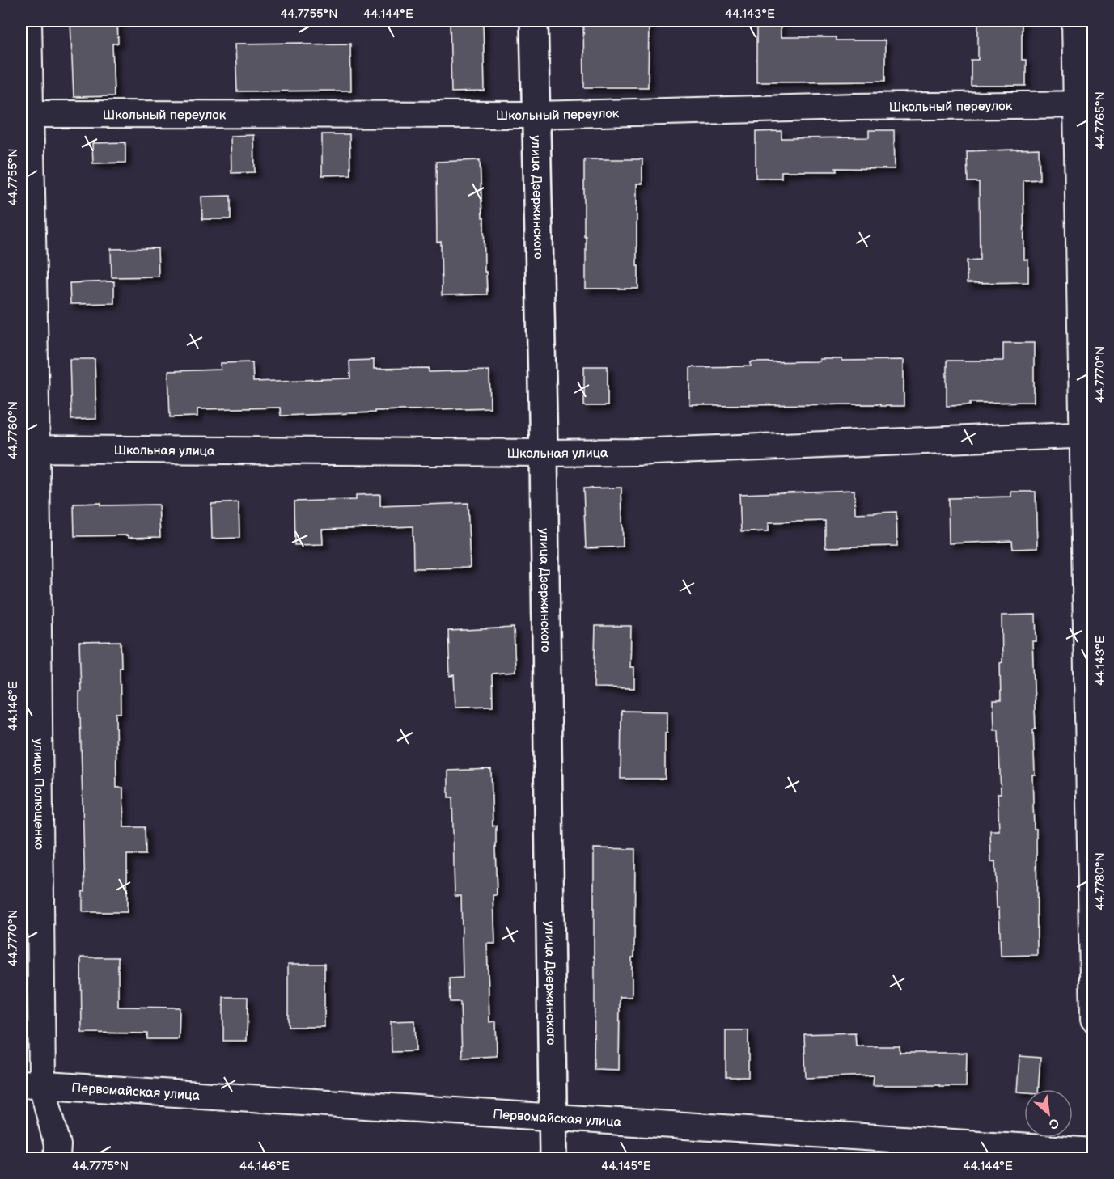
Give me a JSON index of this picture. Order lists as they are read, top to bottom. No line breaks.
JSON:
{"streets":{"street":["Школьный переулок","улица Дзержинского","Школьная улица","улица Полющенко","Первомайская улица"]},"crossings":[["Школьный переулок","улица Дзержинского"],["Школьный переулок","улица Полющенко"],["улица Дзержинского","Школьная улица"],["улица Дзержинского","Первомайская улица"],["Школьная улица","улица Полющенко"],["улица Полющенко","Первомайская улица"]],"north":"bottom right","coordinates":["44.7755°N","44.144°E","44.143°E","44.7765°N","44.7770°N","44.7760°N","44.146°E","44.7780°N","44.7775°N","44.145°E"]}
